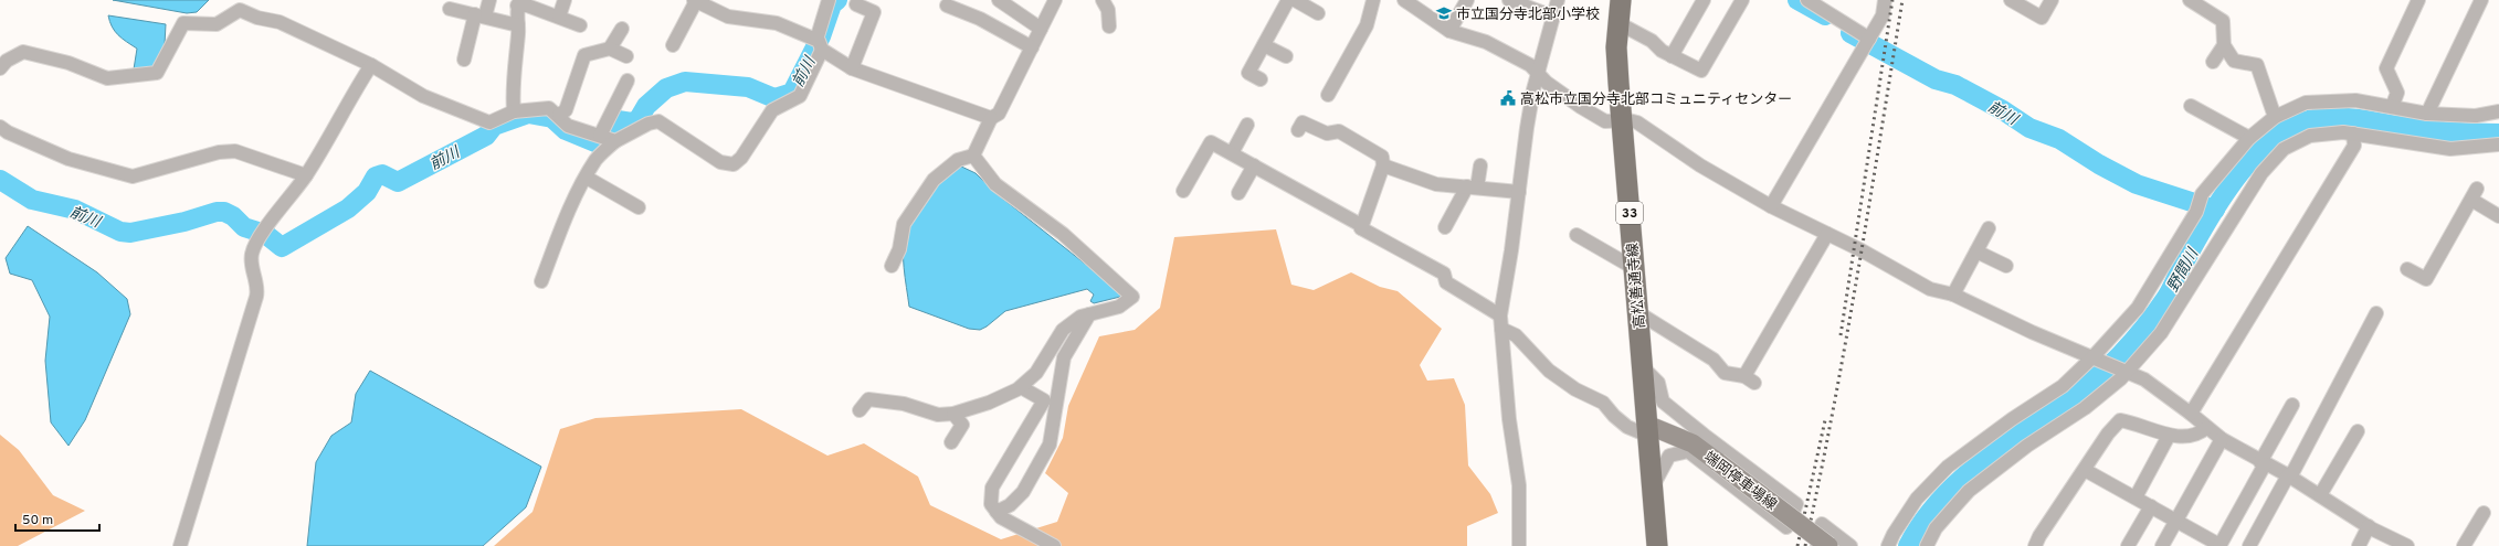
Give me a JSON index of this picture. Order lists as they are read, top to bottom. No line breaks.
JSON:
{"streets":{"main road":["33","高松善通寺線","端岡停車場線"]},"crossings":[["高松善通寺線","端岡停車場線"]],"water":["前川","野間川"],"places":{"school or university":["市立国分寺北部小学校"],"public building":["高松市立国分寺北部コミュニティセンター"]},"scale_bar":"50 m"}
